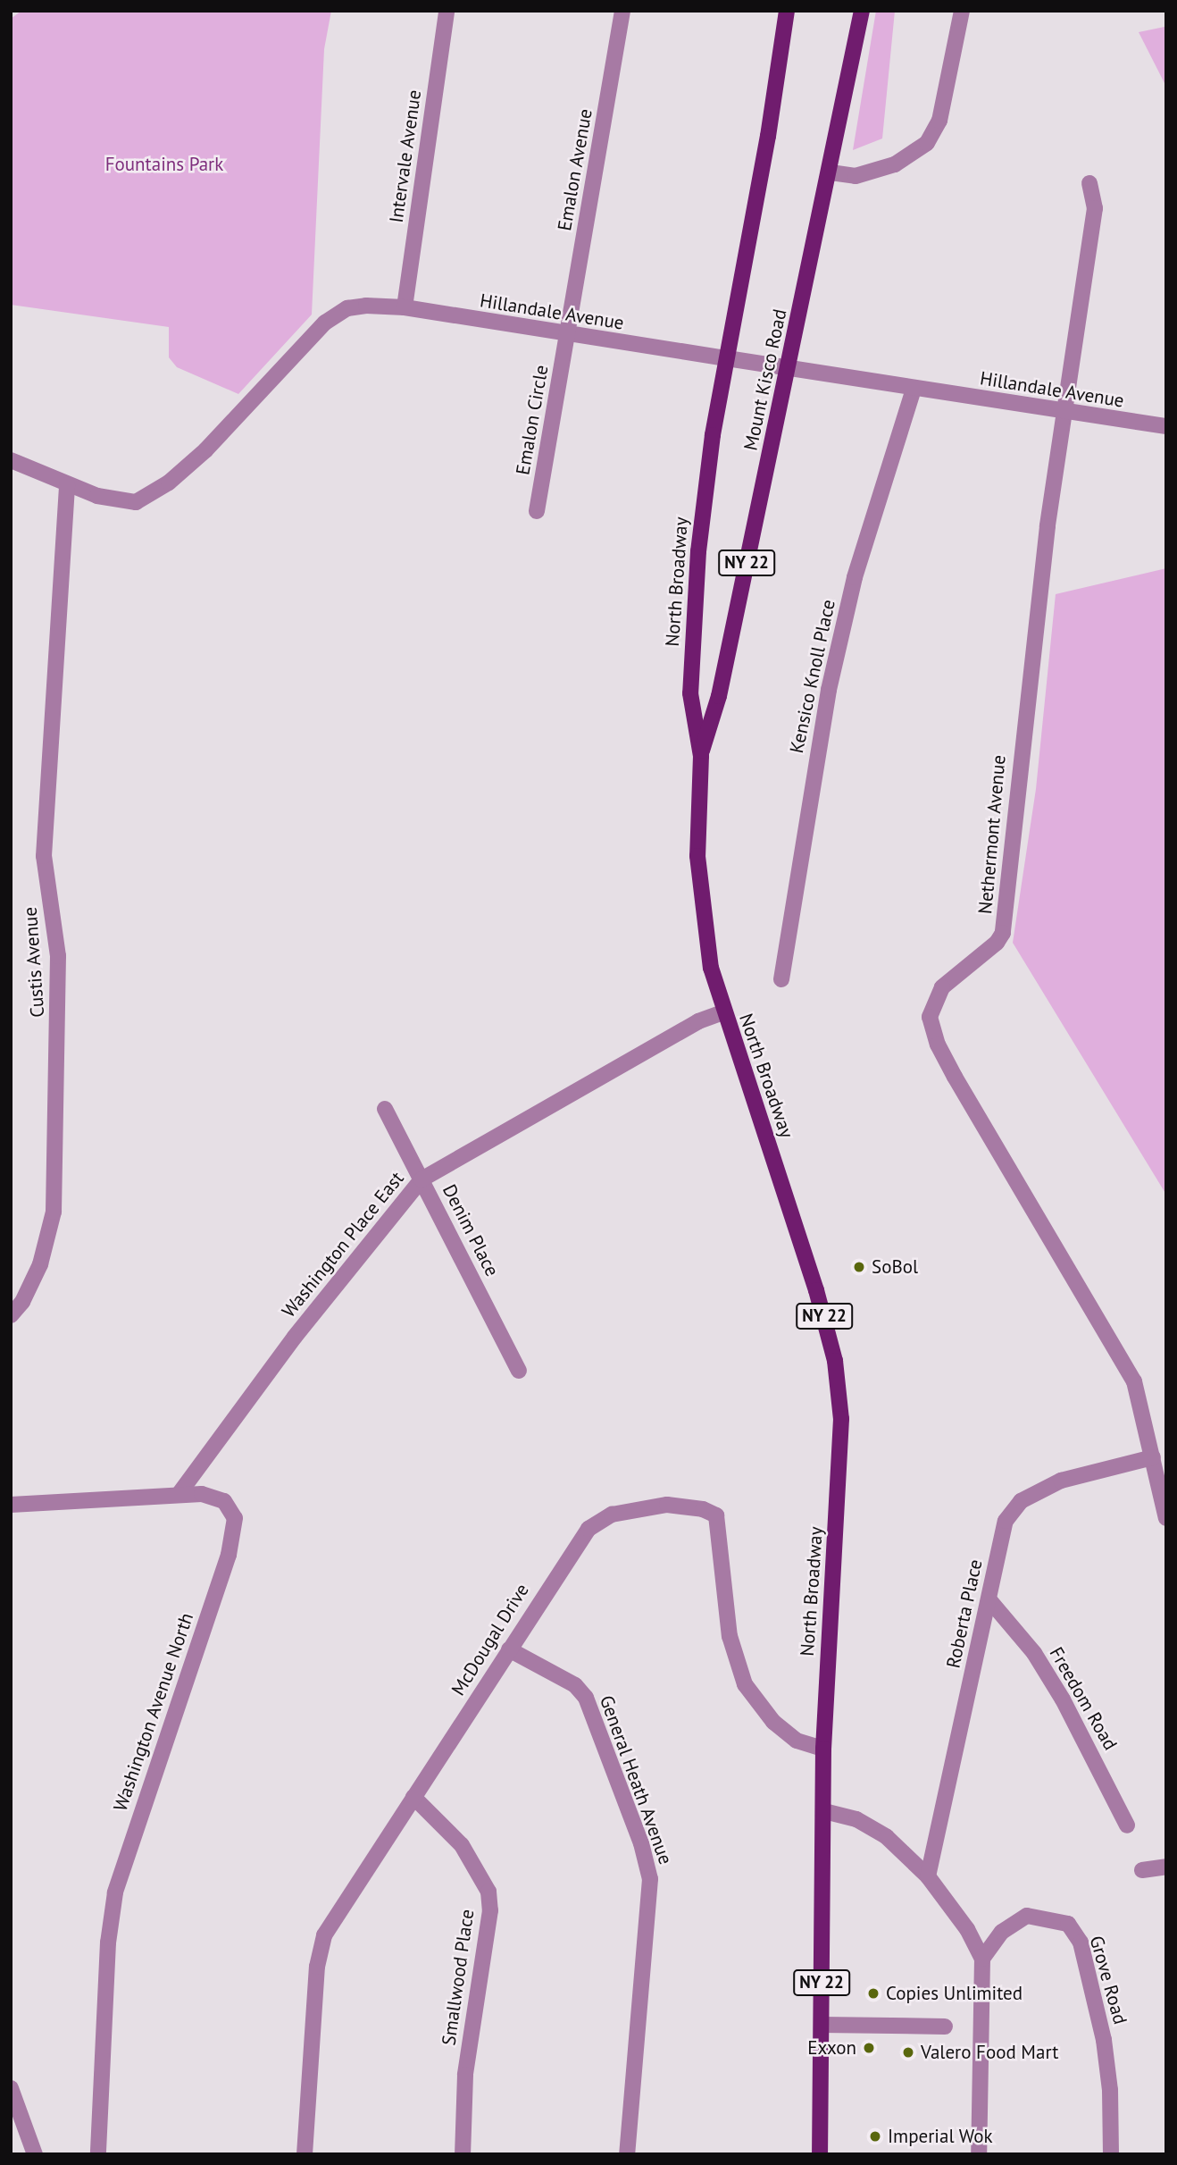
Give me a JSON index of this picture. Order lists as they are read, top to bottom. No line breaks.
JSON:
{"streets":{"main road":["Mount Kisco Road","NY 22","North Broadway"],"street":["Intervale Avenue","Emalon Avenue","Hillandale Avenue","Emalon Circle","Kensico Knoll Place","Nethermont Avenue","Custis Avenue","Denim Place","Washington Place East","Roberta Place","McDougal Drive","Freedom Road","Washington Avenue North","General Heath Avenue","Smallwood Place","Grove Road"]},"crossings":[["Intervale Avenue","Hillandale Avenue"],["Emalon Avenue","Hillandale Avenue"],["Emalon Avenue","Emalon Circle"],["Hillandale Avenue","Mount Kisco Road"],["Hillandale Avenue","Emalon Circle"],["Hillandale Avenue","North Broadway"],["Hillandale Avenue","Kensico Knoll Place"],["Hillandale Avenue","Nethermont Avenue"],["Hillandale Avenue","Custis Avenue"],["Mount Kisco Road","North Broadway"],["North Broadway","Washington Place East"],["North Broadway","McDougal Drive"],["Nethermont Avenue","Roberta Place"],["Denim Place","Washington Place East"],["Washington Place East","Washington Avenue North"],["Roberta Place","Freedom Road"],["McDougal Drive","General Heath Avenue"],["McDougal Drive","Smallwood Place"]],"parks":["Fountains Park"],"places":["SoBol","Copies Unlimited","Exxon","Valero Food Mart","Imperial Wok"]}
